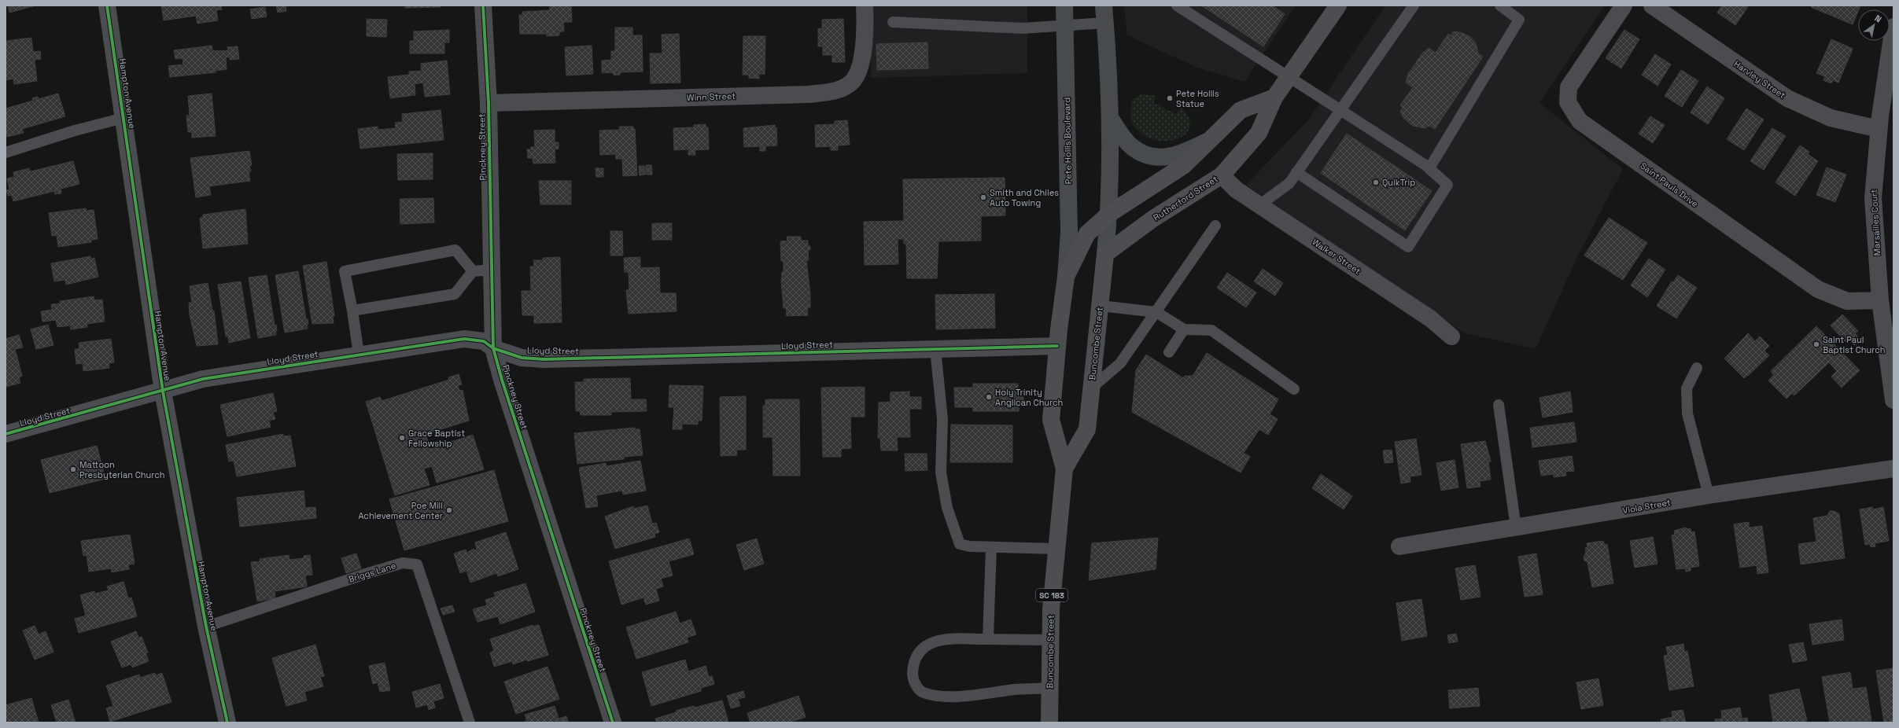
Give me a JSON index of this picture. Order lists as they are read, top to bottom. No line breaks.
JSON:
{"streets":{"main road":["Pete Hollis Boulevard","Rutherford Street","Buncombe Street","SC 183"],"street":["Harvley Street","Hampton Avenue","Winn Street","Pinckney Street","Saint Pauls Drive","Marsailles Court","Walker Street","Lloyd Street","Viola Street"],"lane":["Briggs Lane"]},"crossings":[["Harvley Street","Marsailles Court"],["Hampton Avenue","Lloyd Street"],["Hampton Avenue","Briggs Lane"],["Winn Street","Pinckney Street"],["Pete Hollis Boulevard","Buncombe Street"],["Pinckney Street","Lloyd Street"],["Saint Pauls Drive","Marsailles Court"],["Rutherford Street","Walker Street"],["Rutherford Street","Buncombe Street"],["Buncombe Street","Lloyd Street"],["Buncombe Street","SC 183"]],"places":["Pete Hollis Statue","QuikTrip","Smith and Chiles Auto Towing","Saint Paul Baptist Church","Holy Trinity Anglican Church","Grace Baptist Fellowship","Mattoon Presbyterian Church","Poe Mill Achievement Center"],"north":"top right"}
